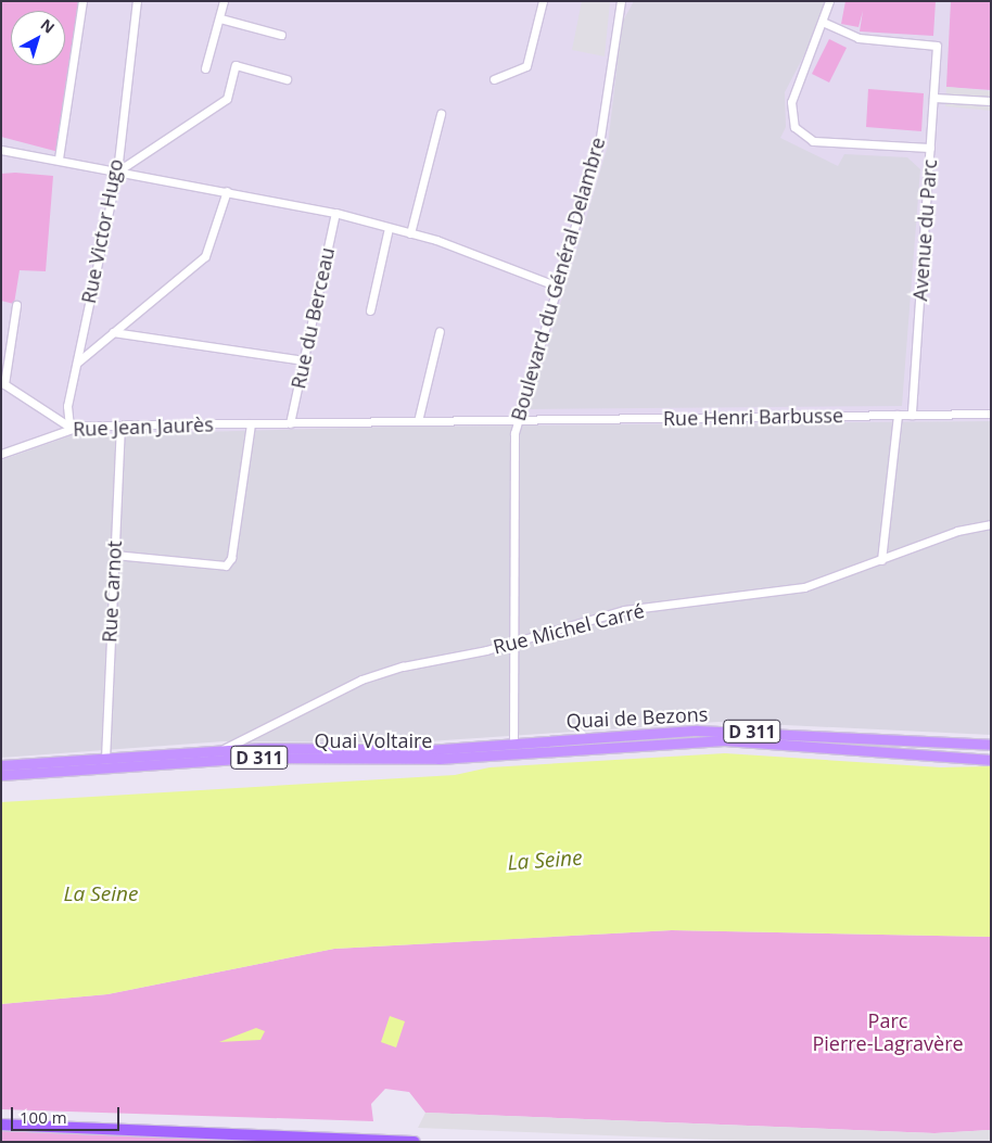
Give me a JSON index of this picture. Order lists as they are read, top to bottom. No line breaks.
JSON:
{"streets":{"main road":["Quai de Bezons","D 311","Quai Voltaire"],"street":["Avenue du Parc","Rue Victor Hugo","Boulevard du Général Delambre","Rue du Berceau","Rue Henri Barbusse","Rue Jean Jaurès","Rue Carnot","Rue Michel Carré"]},"crossings":[["Avenue du Parc","Rue Henri Barbusse"],["Rue Victor Hugo","Rue Jean Jaurès"],["Boulevard du Général Delambre","Rue Henri Barbusse"],["Boulevard du Général Delambre","Rue Michel Carré"],["Boulevard du Général Delambre","Quai de Bezons"],["Boulevard du Général Delambre","Quai Voltaire"],["Rue du Berceau","Rue Jean Jaurès"],["Rue Henri Barbusse","Rue Jean Jaurès"],["Rue Jean Jaurès","Rue Carnot"],["Rue Carnot","Quai Voltaire"],["Rue Michel Carré","Quai Voltaire"],["Quai de Bezons","Quai Voltaire"]],"water":["La Seine"],"parks":["Parc Pierre-Lagravère"],"scale_bar":"100 m","north":"top right"}
